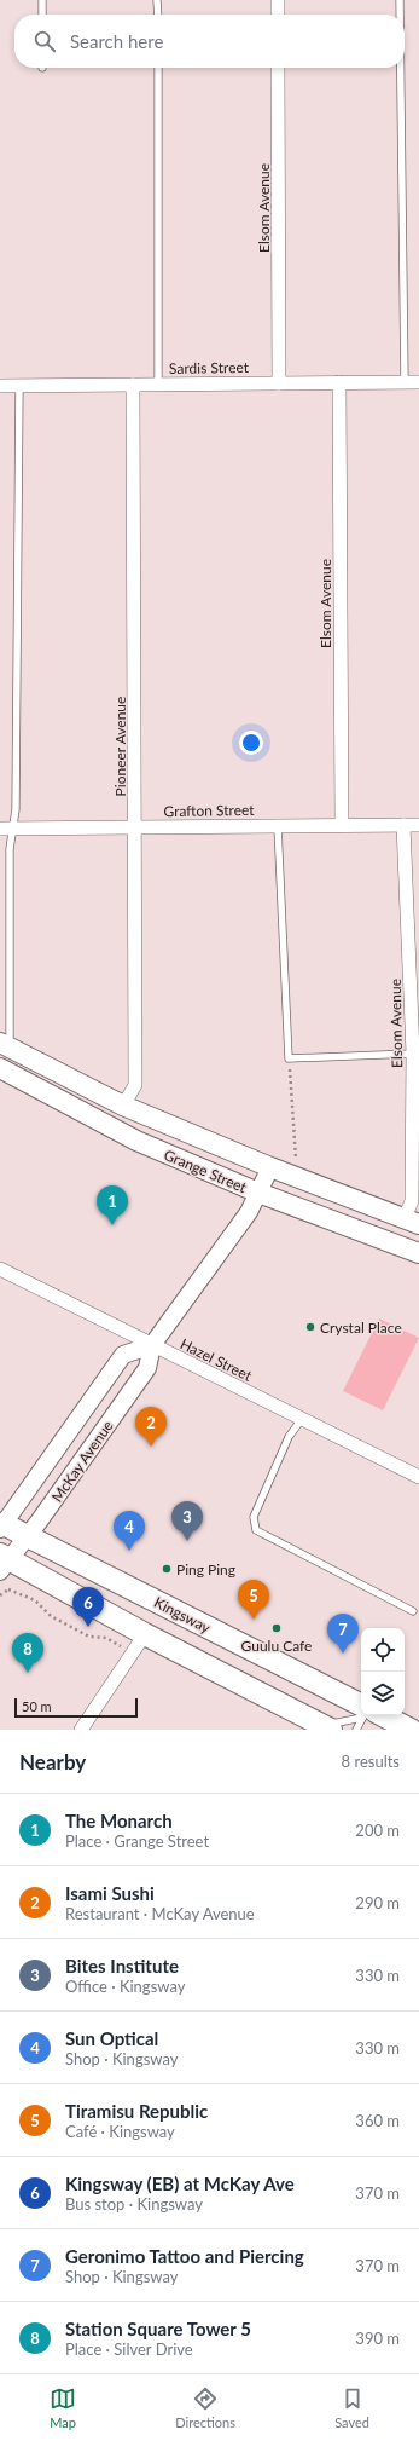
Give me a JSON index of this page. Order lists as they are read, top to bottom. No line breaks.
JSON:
{"streets":{"main road":["Grange Street","Kingsway"],"street":["Elsom Avenue","Sardis Street","Pioneer Avenue","Grafton Street","Hazel Street","McKay Avenue"]},"crossings":[["Elsom Avenue","Sardis Street"],["Elsom Avenue","Grafton Street"],["Elsom Avenue","Grange Street"],["Sardis Street","Pioneer Avenue"],["Pioneer Avenue","Grafton Street"],["Pioneer Avenue","Grange Street"],["Grange Street","McKay Avenue"],["Hazel Street","McKay Avenue"],["McKay Avenue","Kingsway"]],"places":["Crystal Place","Ping Ping","Guulu Cafe"],"scale_bar":"50 m","page":{"search":"Search here","pins":["1","2","3","4","5","6","7","8"],"scale":"50 m","heading":["Nearby","8 results"],"list":[{"mark":"1","name":"The Monarch","note":"Place · Grange Street","value":"200 m"},{"mark":"2","name":"Isami Sushi","note":"Restaurant · McKay Avenue","value":"290 m"},{"mark":"3","name":"Bites Institute","note":"Office · Kingsway","value":"330 m"},{"mark":"4","name":"Sun Optical","note":"Shop · Kingsway","value":"330 m"},{"mark":"5","name":"Tiramisu Republic","note":"Café · Kingsway","value":"360 m"},{"mark":"6","name":"Kingsway (EB) at McKay Ave","note":"Bus stop · Kingsway","value":"370 m"},{"mark":"7","name":"Geronimo Tattoo and Piercing","note":"Shop · Kingsway","value":"370 m"},{"mark":"8","name":"Station Square Tower 5","note":"Place · Silver Drive","value":"390 m"}],"nav":["Map","Directions","Saved"]}}
